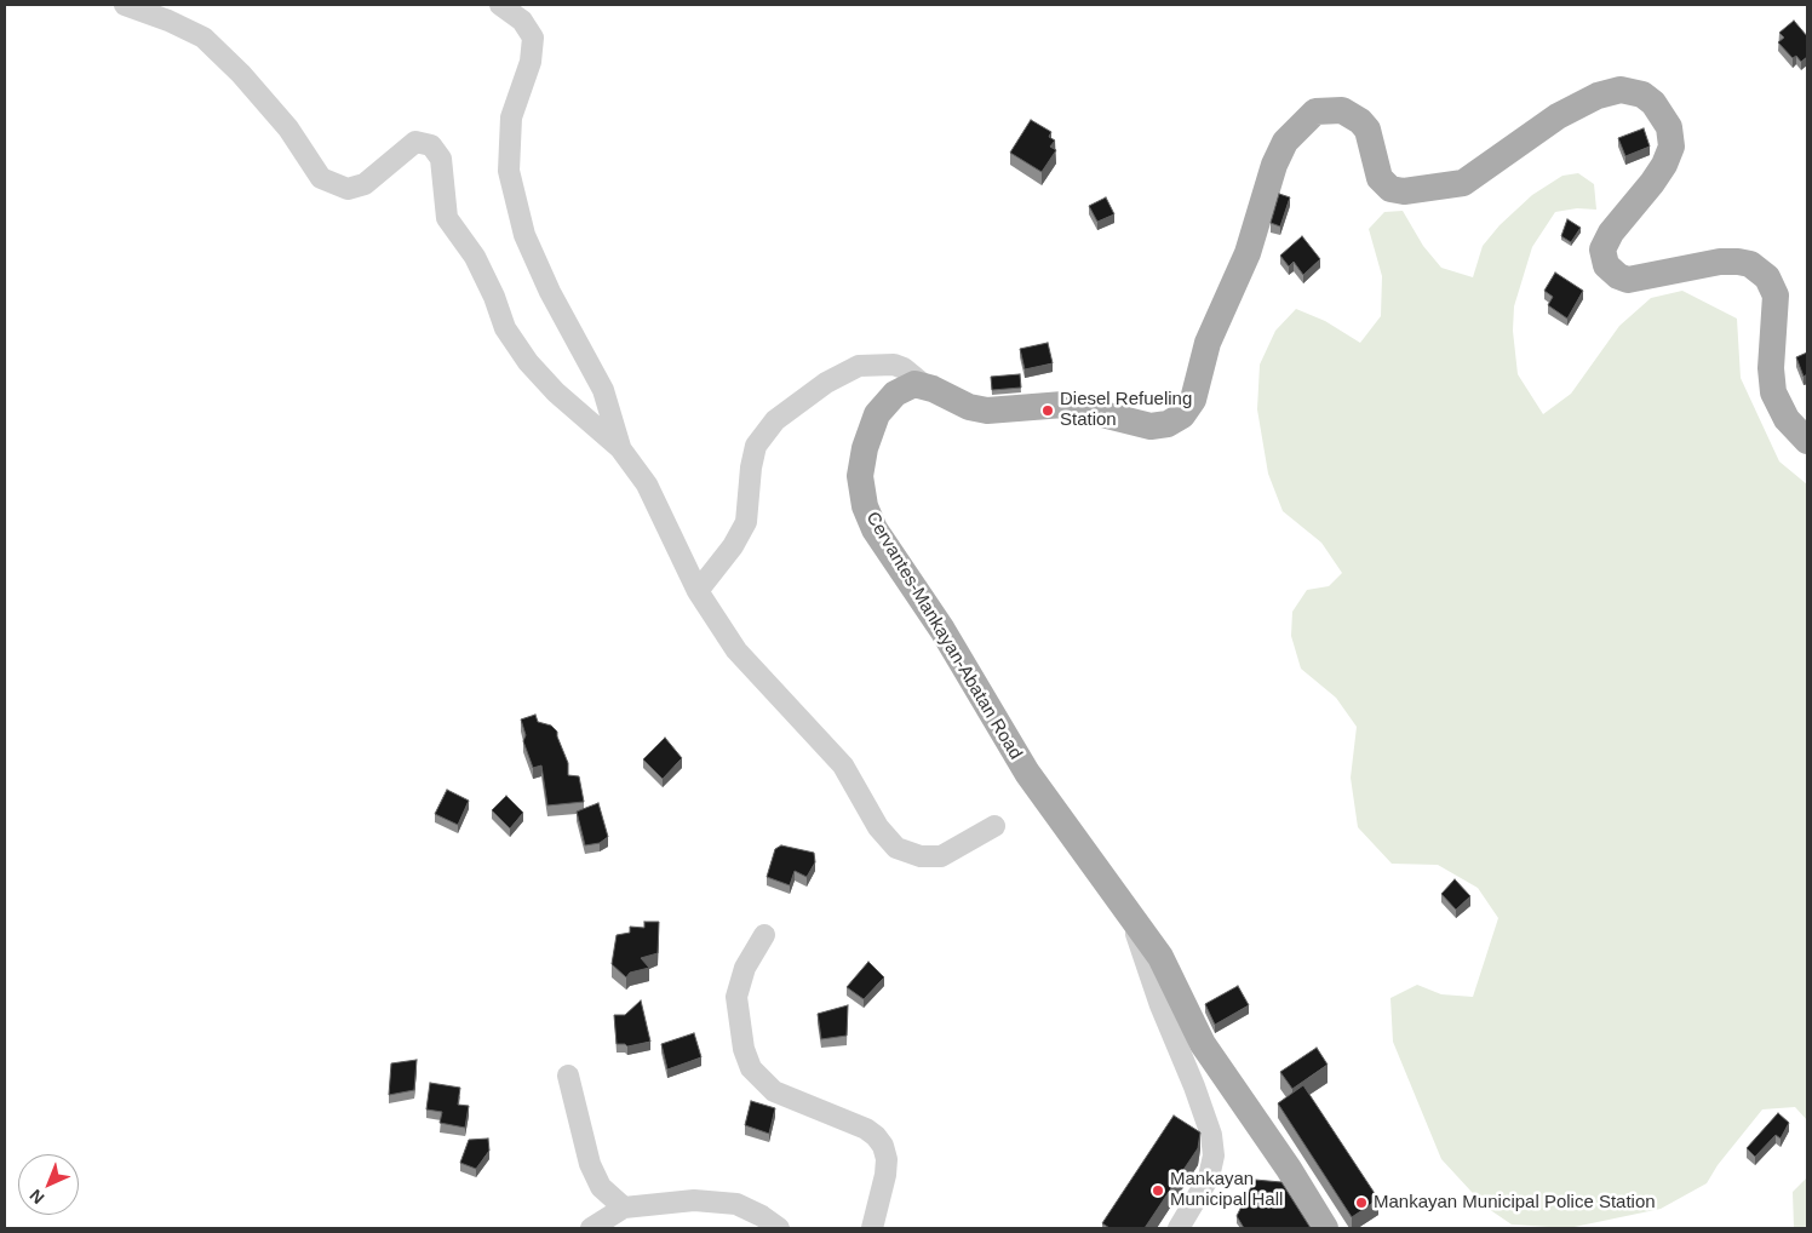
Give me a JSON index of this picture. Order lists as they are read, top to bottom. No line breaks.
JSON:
{"streets":{"main road":["Cervantes-Mankayan-Abatan Road"]},"places":["Diesel Refueling Station","Mankayan Municipal Hall","Mankayan Municipal Police Station"],"north":"bottom left"}
